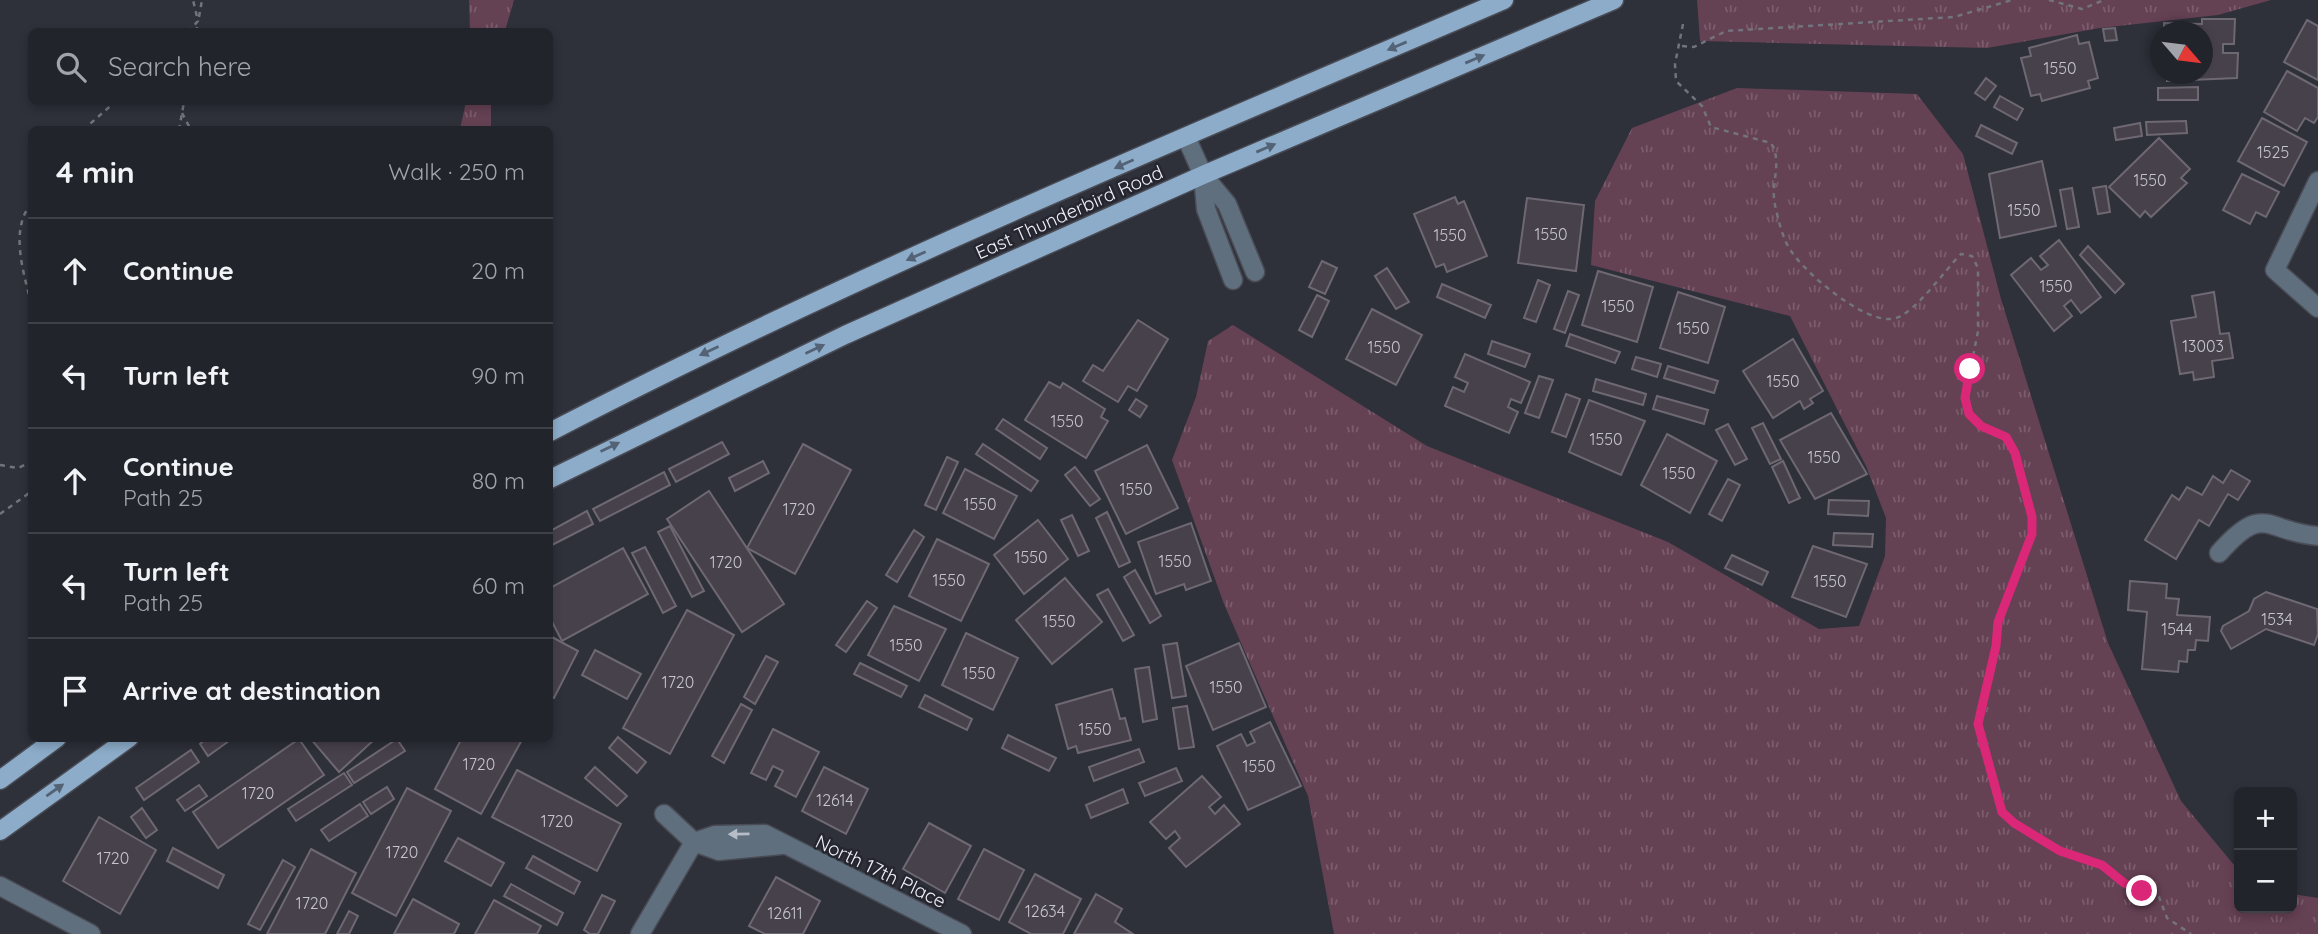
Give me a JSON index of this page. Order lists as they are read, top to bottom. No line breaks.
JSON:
{"streets":{"main road":["East Thunderbird Road"],"street":["North 17th Place"]},"house_numbers":["1550","1525","1550","1550","1550","1550","1550","1550","1550","13003","1550","1550","1550","1550","1550","1550","1550","1550","1720","1550","1550","1720","1550","1550","1534","1550","1544","1550","1550","1720","1550","1550","1720","1550","1720","12614","1720","1720","1720","1720","12634","12611"],"north":"bottom right","page":{"search":"Search here","heading":["4 min","Walk · 250 m"],"list":[["Continue","20 m"],["Turn left","90 m"],["Continue","Path 25","80 m"],["Turn left","Path 25","60 m"],"Arrive at destination"],"map_buttons":["+","−"]}}
